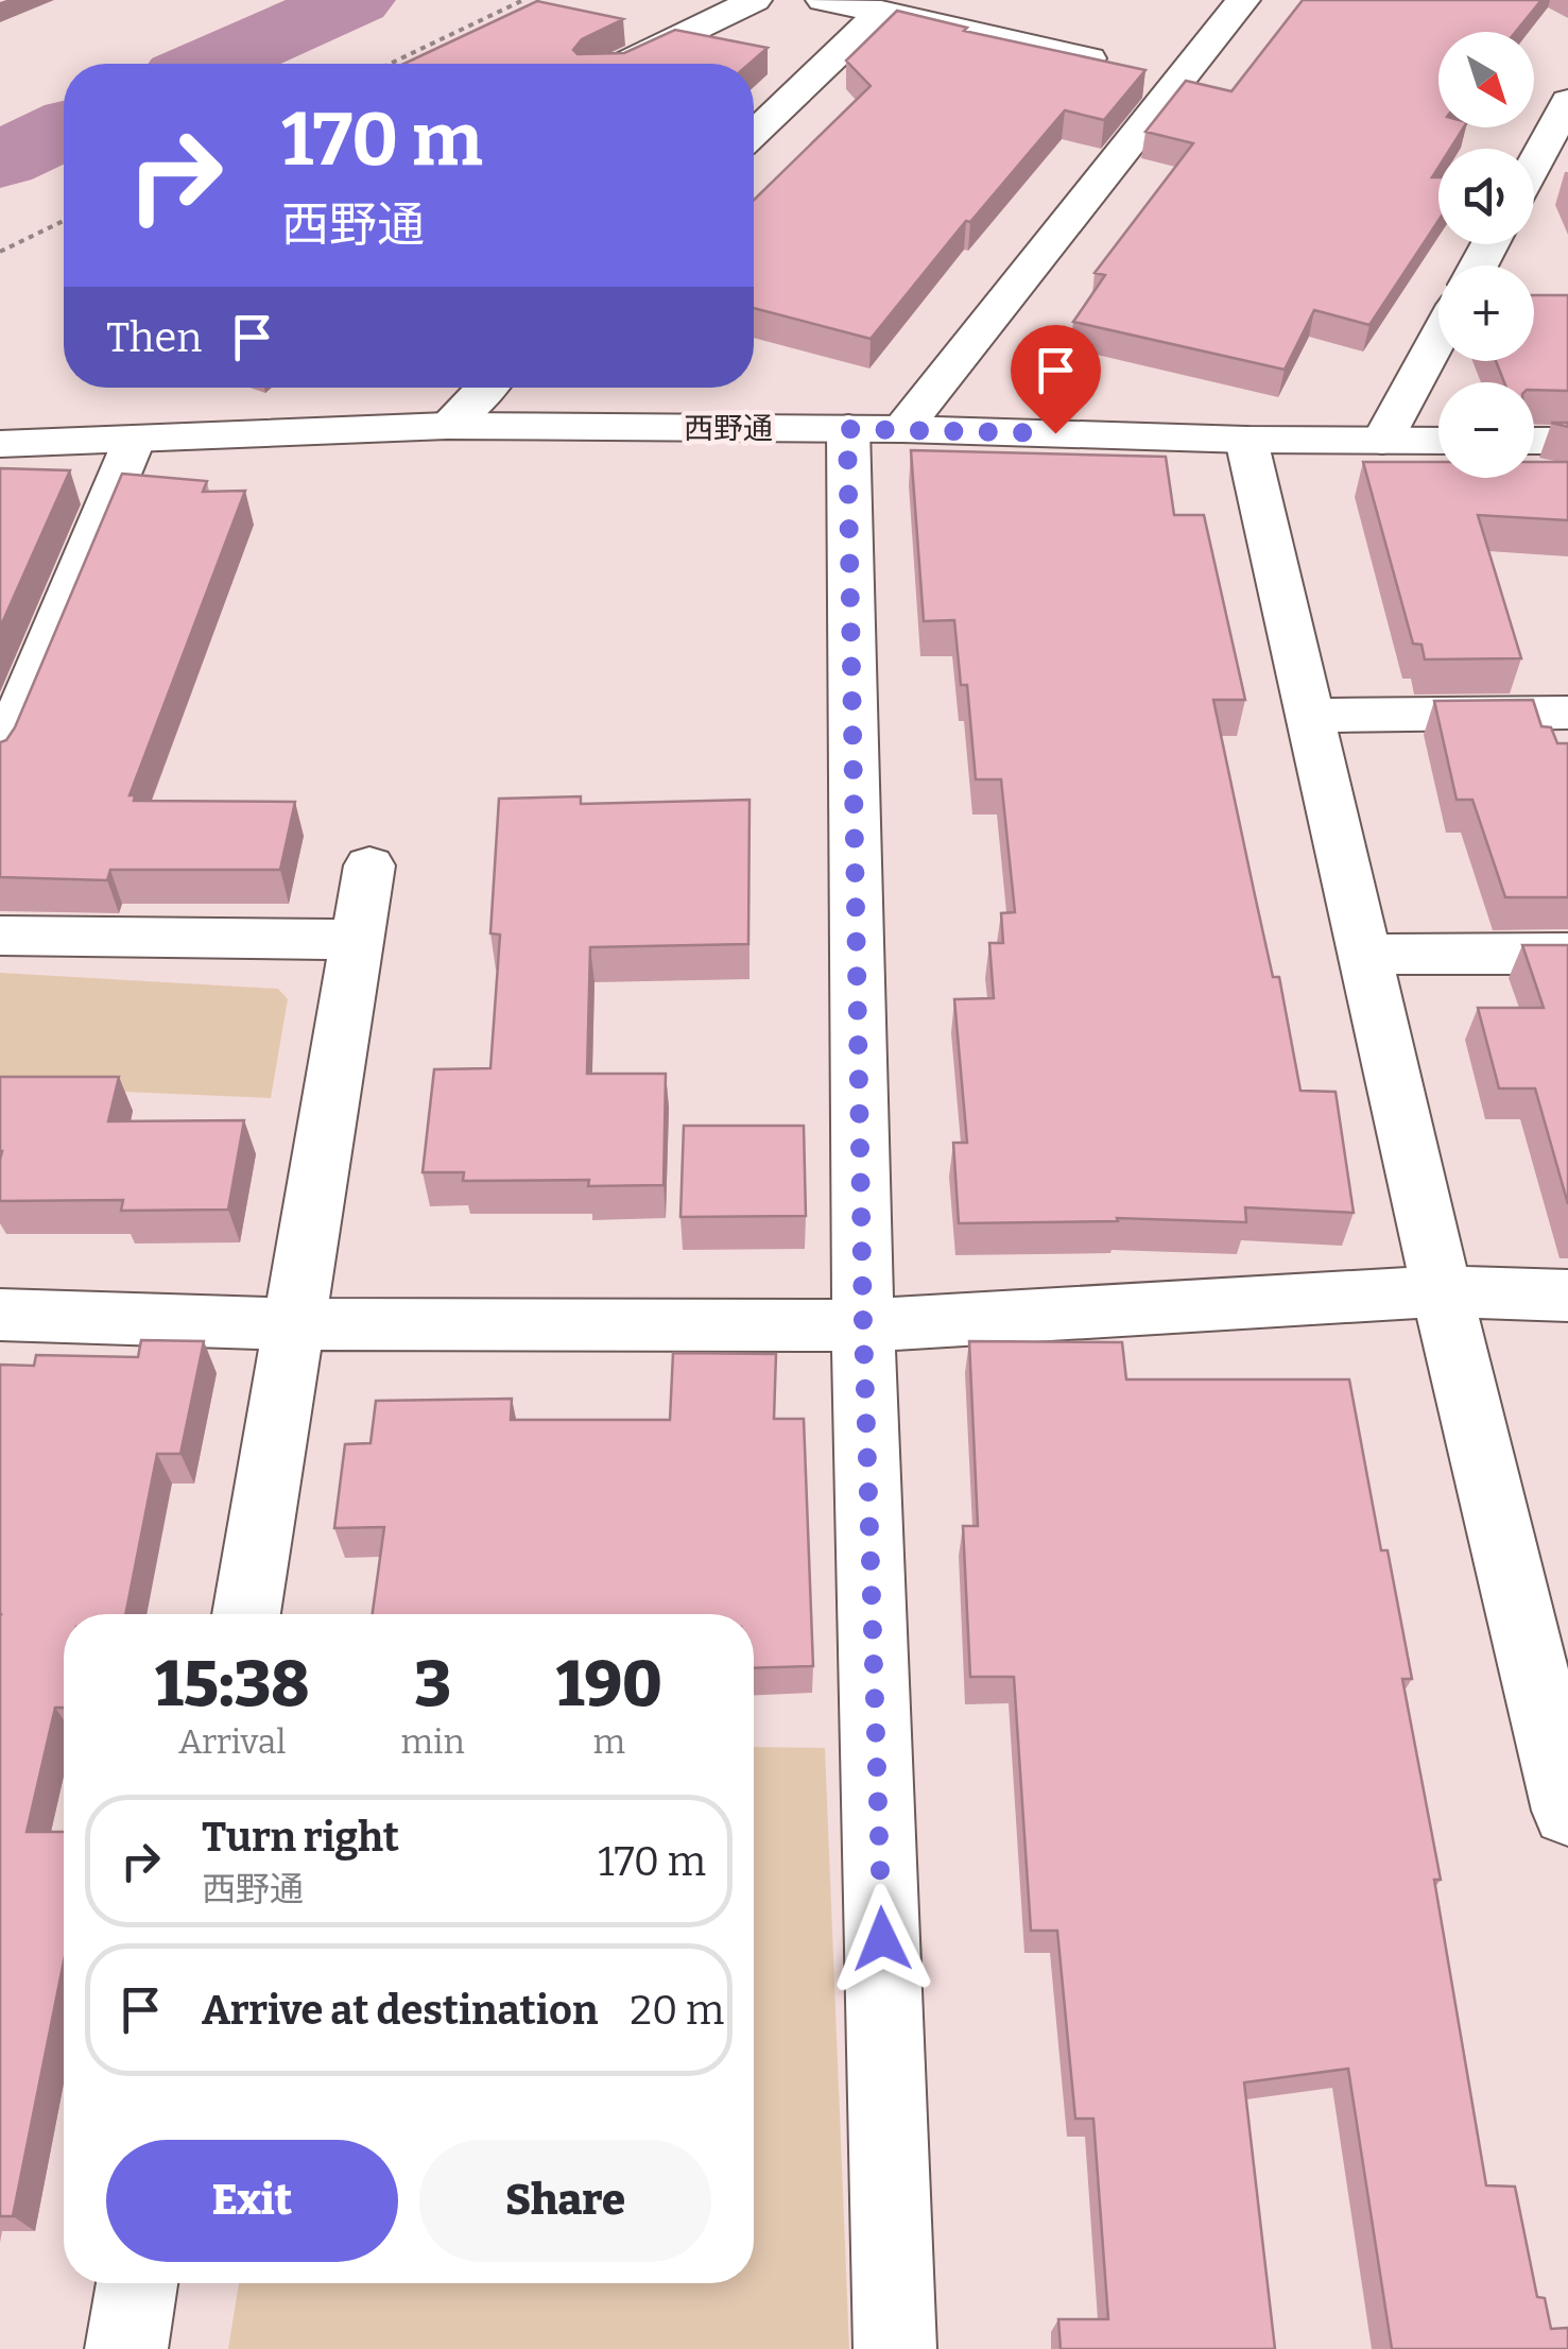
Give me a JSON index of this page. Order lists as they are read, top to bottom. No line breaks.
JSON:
{"streets":{"street":["西野通"]},"north":"bottom right","page":{"map_buttons":["+","−"],"turn":["170 m","西野通"],"then":"Then","eta":["15:38","Arrival","3","min","190","m"],"list":[{"name":"Turn right","note":"西野通","value":"170 m"},{"name":"Arrive at destination","value":"20 m"}],"buttons":["Exit","Share"]}}
